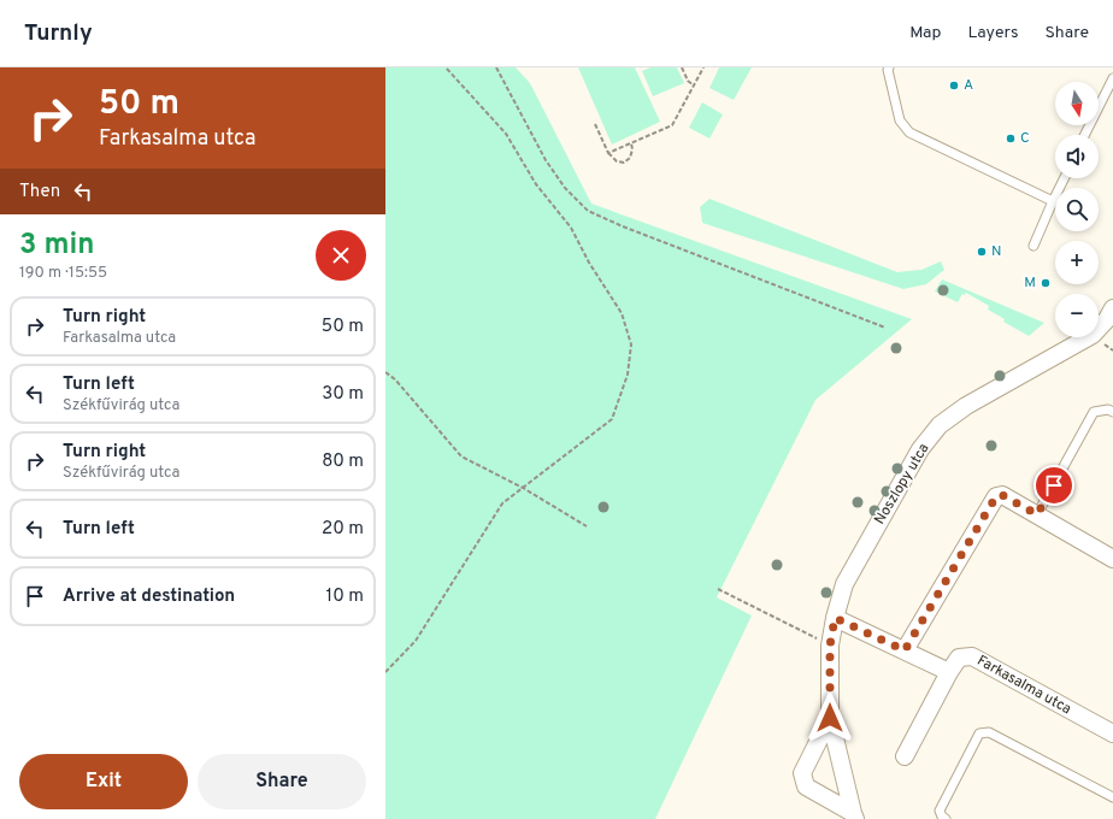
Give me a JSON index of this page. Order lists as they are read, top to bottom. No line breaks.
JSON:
{"streets":{"street":["Noszlopy utca","Farkasalma utca"]},"places":["A","C","N","M"],"north":"bottom","page":{"header":"Turnly","nav":["Map","Layers","Share"],"turn":["50 m","Farkasalma utca"],"map_buttons":["+","−"],"then":"Then","heading":["3 min","190 m · 15:55"],"list":[{"name":"Turn right","note":"Farkasalma utca","value":"50 m"},{"name":"Turn left","note":"Székfűvirág utca","value":"30 m"},{"name":"Turn right","note":"Székfűvirág utca","value":"80 m"},{"name":"Turn left","value":"20 m"},{"name":"Arrive at destination","value":"10 m"}],"buttons":["Exit","Share"]}}
